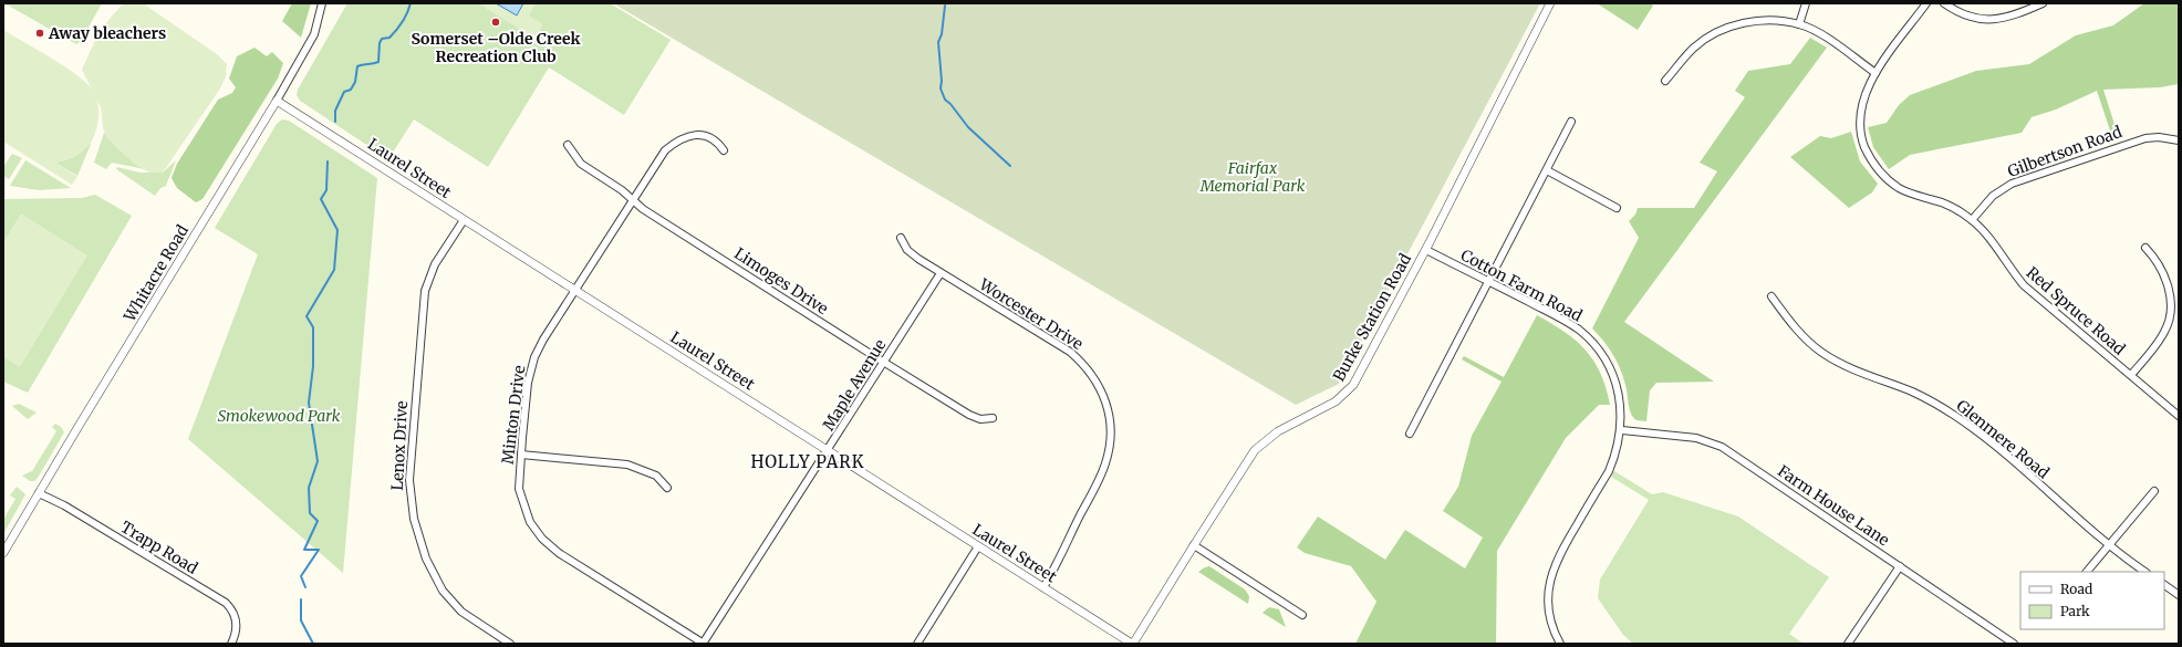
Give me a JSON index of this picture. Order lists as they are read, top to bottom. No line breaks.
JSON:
{"streets":{"street":["Gilbertson Road","Laurel Street","Whitacre Road","Limoges Drive","Cotton Farm Road","Red Spruce Road","Worcester Drive","Burke Station Road","Maple Avenue","Minton Drive","Glenmere Road","Lenox Drive","Farm House Lane","Trapp Road"]},"crossings":[["Gilbertson Road","Red Spruce Road"],["Laurel Street","Whitacre Road"],["Laurel Street","Worcester Drive"],["Laurel Street","Burke Station Road"],["Laurel Street","Maple Avenue"],["Laurel Street","Minton Drive"],["Laurel Street","Lenox Drive"],["Whitacre Road","Trapp Road"],["Limoges Drive","Maple Avenue"],["Limoges Drive","Minton Drive"],["Cotton Farm Road","Burke Station Road"],["Cotton Farm Road","Farm House Lane"],["Worcester Drive","Maple Avenue"],["Maple Avenue","Minton Drive"]],"districts":["HOLLY PARK"],"parks":["Fairfax Memorial Park","Smokewood Park"],"places":["Somerset –Olde Creek Recreation Club","Away bleachers"],"legend":["Road","Park"]}
